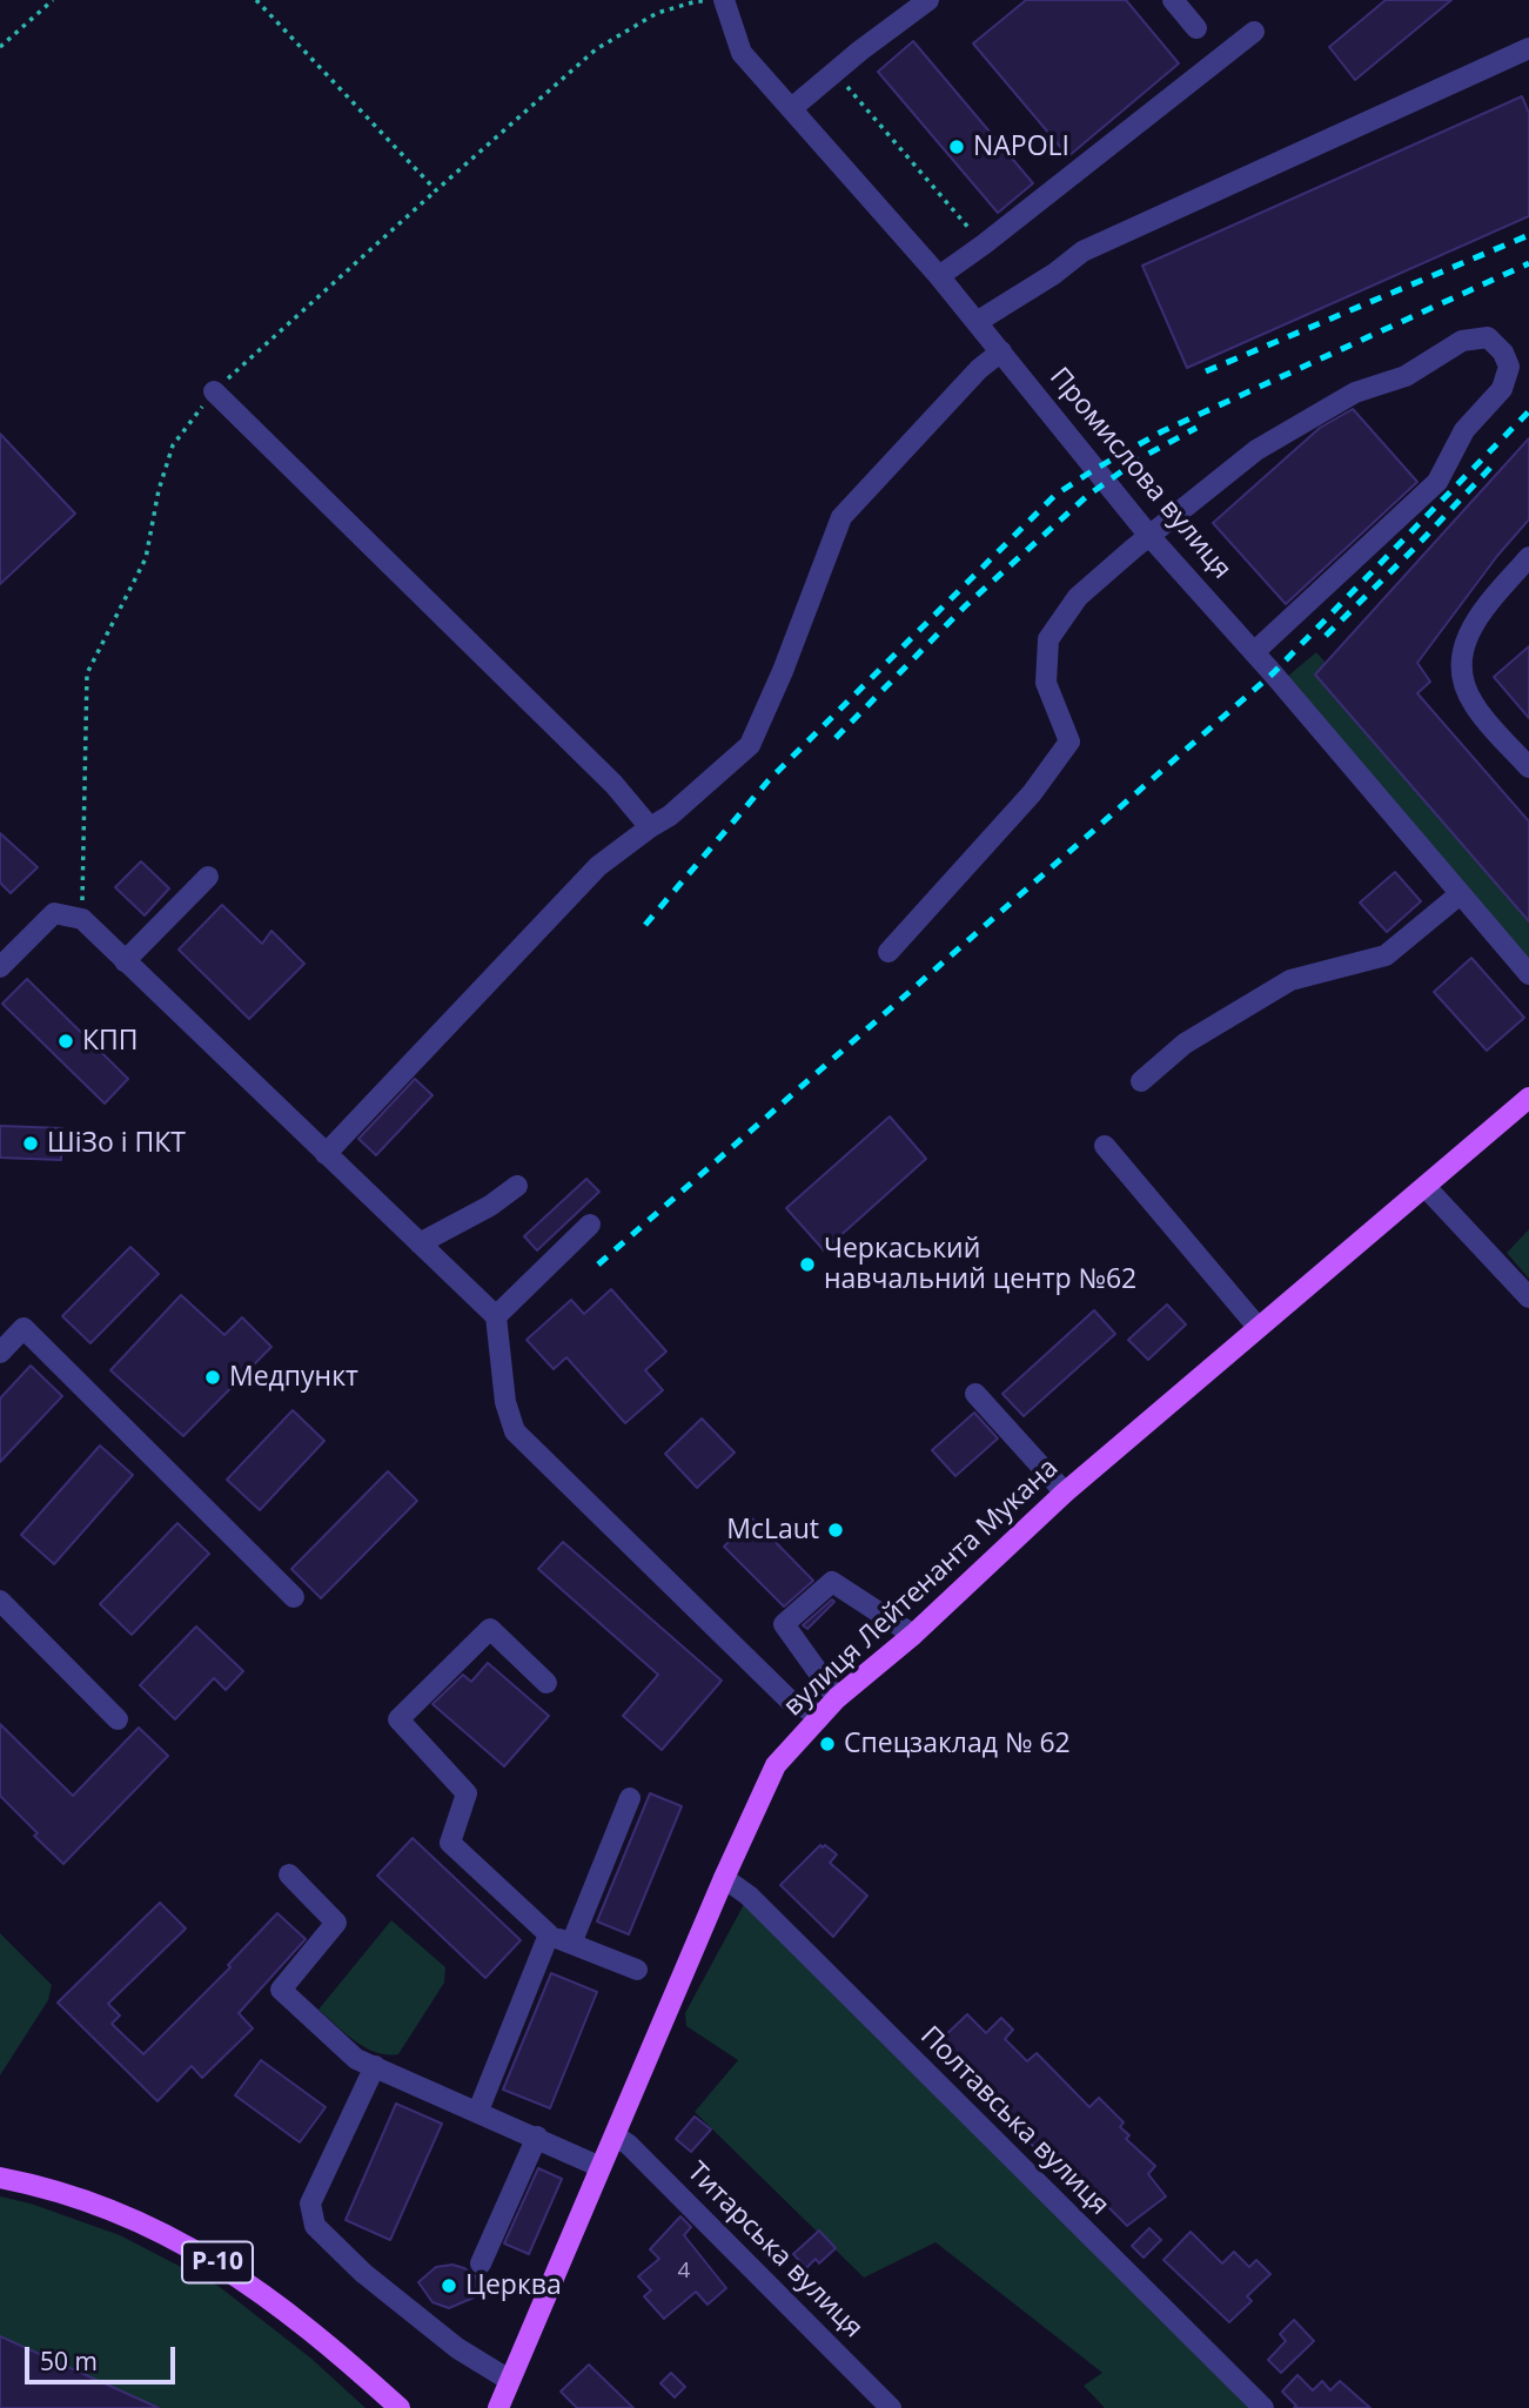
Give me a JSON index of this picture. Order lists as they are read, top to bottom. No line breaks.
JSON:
{"streets":{"main road":["вулиця Лейтенанта Мукана","Р-10"],"street":["Промислова вулиця","Полтавська вулиця","Титарська вулиця"]},"crossings":[["вулиця Лейтенанта Мукана","Полтавська вулиця"],["вулиця Лейтенанта Мукана","Титарська вулиця"]],"places":["NAPOLI","КПП","ШіЗо і ПКТ","Черкаський навчальний центр №62","Медпункт","McLaut","Спецзаклад № 62","Церква"],"house_numbers":["4"],"scale_bar":"50 m"}
